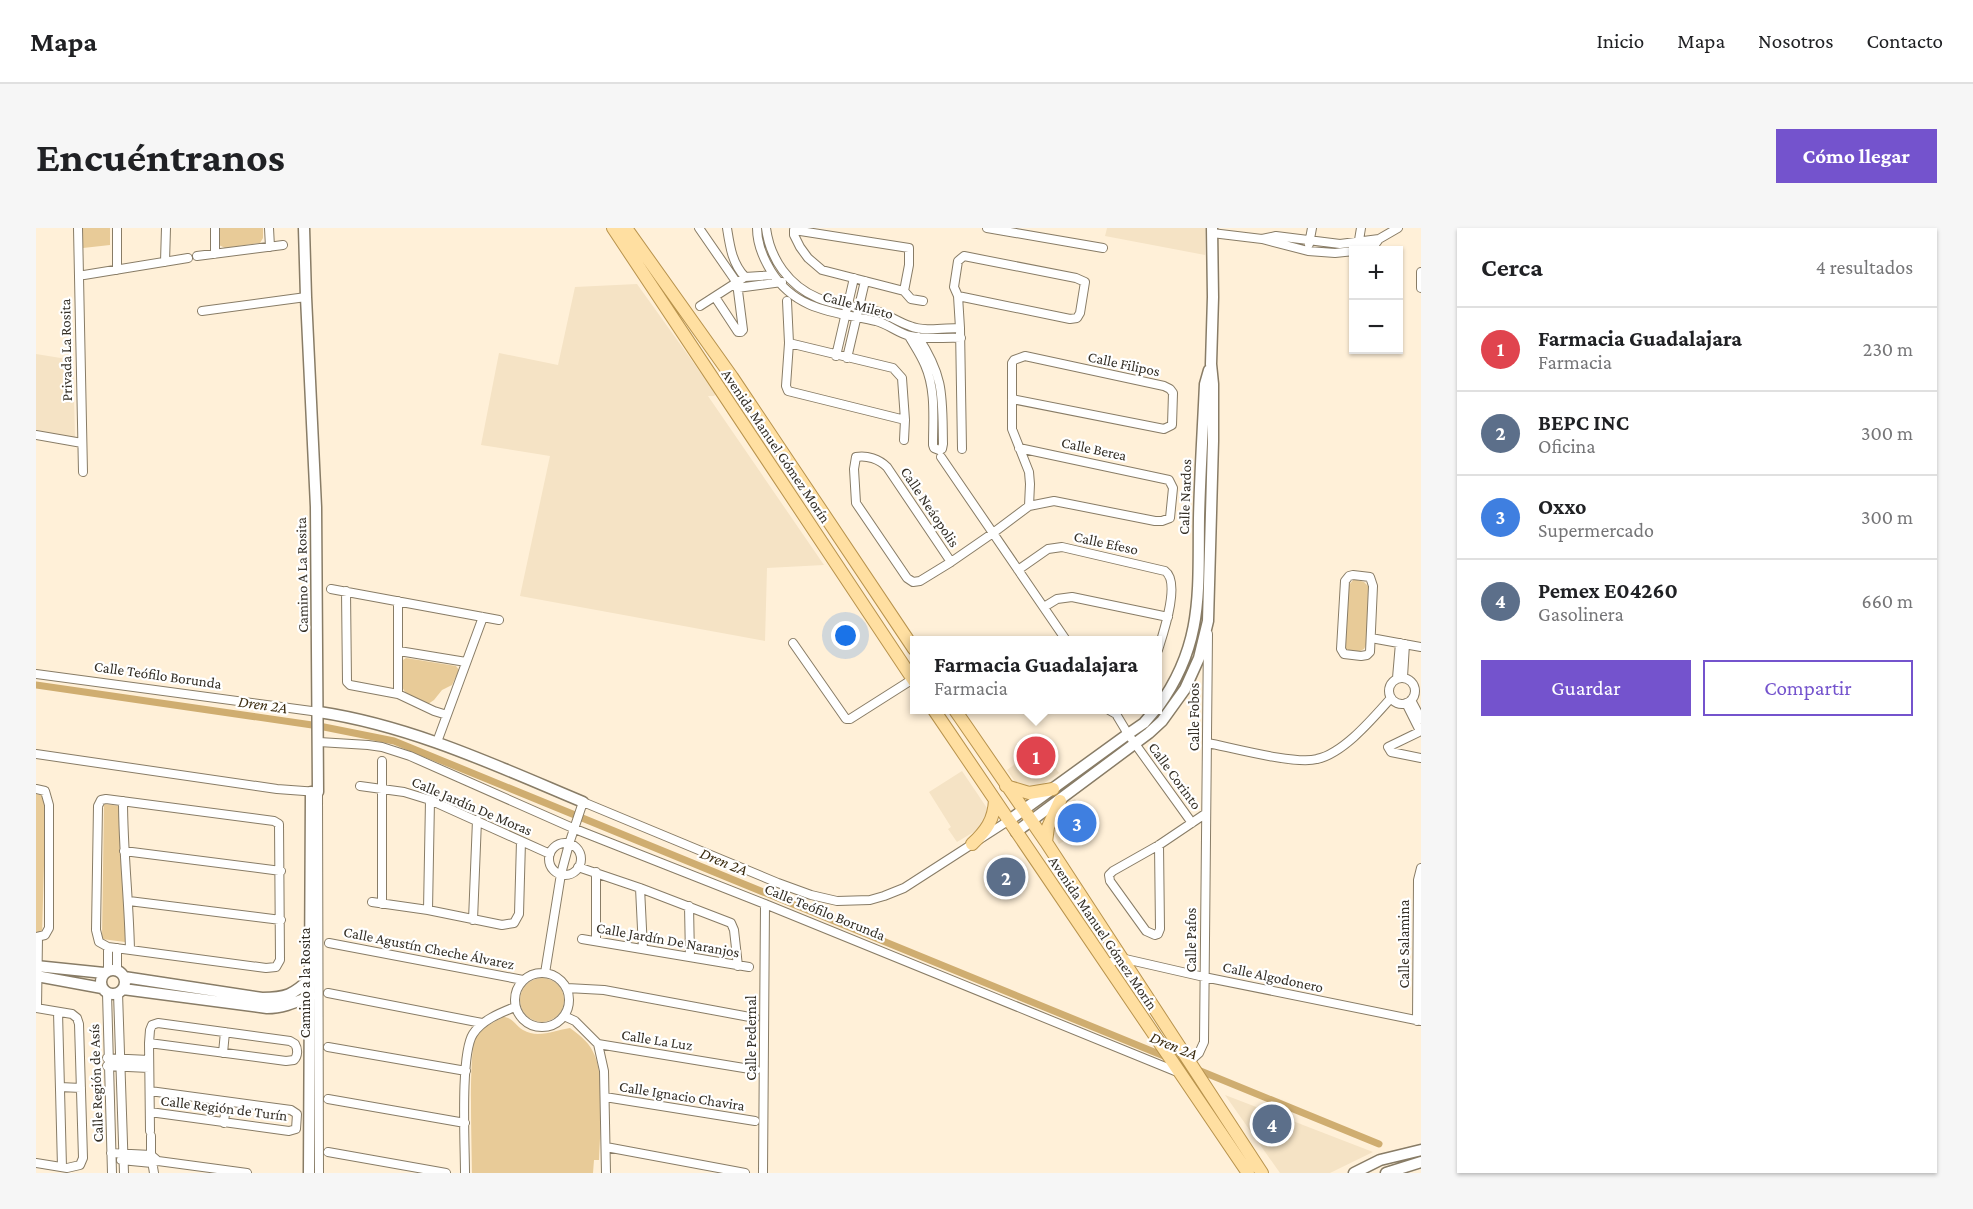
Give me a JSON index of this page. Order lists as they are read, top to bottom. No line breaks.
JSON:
{"streets":{"main road":["Avenida Manuel Gómez Morín"],"street":["Calle Mileto","Privada La Rosita","Calle Filipos","Calle Berea","Calle Nardos","Calle Neáopolis","Calle Efeso","Camino A La Rosita","Calle Teófilo Borunda","Calle Fobos","Calle Corinto","Calle Jardín De Moras","Calle Jardín De Naranjos","Calle Pafos","Calle Salamina","Calle Agustín Cheche Álvarez","Calle Algodonero","Camino a la Rosita","Calle Pedernal","Calle La Luz","Calle Región de Asís","Calle Ignacio Chavira","Calle Región de Turín"]},"crossings":[["Avenida Manuel Gómez Morín","Calle Teófilo Borunda"],["Avenida Manuel Gómez Morín","Calle Pafos"],["Avenida Manuel Gómez Morín","Calle Algodonero"],["Calle Nardos","Calle Fobos"],["Calle Nardos","Calle Corinto"],["Camino A La Rosita","Calle Teófilo Borunda"],["Camino A La Rosita","Camino a la Rosita"],["Calle Teófilo Borunda","Calle Pedernal"],["Calle Fobos","Calle Pafos"],["Calle Pafos","Calle Algodonero"],["Calle Salamina","Calle Algodonero"],["Calle Agustín Cheche Álvarez","Calle La Luz"]],"water":["Dren 2A"],"page":{"header":"Mapa","nav":["Inicio","Mapa","Nosotros","Contacto"],"buttons":["Cómo llegar",["Guardar","Compartir"]],"title":"Encuéntranos","heading":["Cerca","4 resultados"],"map_buttons":["+","−"],"list":[{"mark":"1","name":"Farmacia Guadalajara","note":"Farmacia","value":"230 m"},{"mark":"2","name":"BEPC INC","note":"Oficina","value":"300 m"},{"mark":"3","name":"Oxxo","note":"Supermercado","value":"300 m"},{"mark":"4","name":"Pemex E04260","note":"Gasolinera","value":"660 m"}],"popup":["Farmacia Guadalajara","Farmacia"],"pins":["1","3","2","4"]}}
